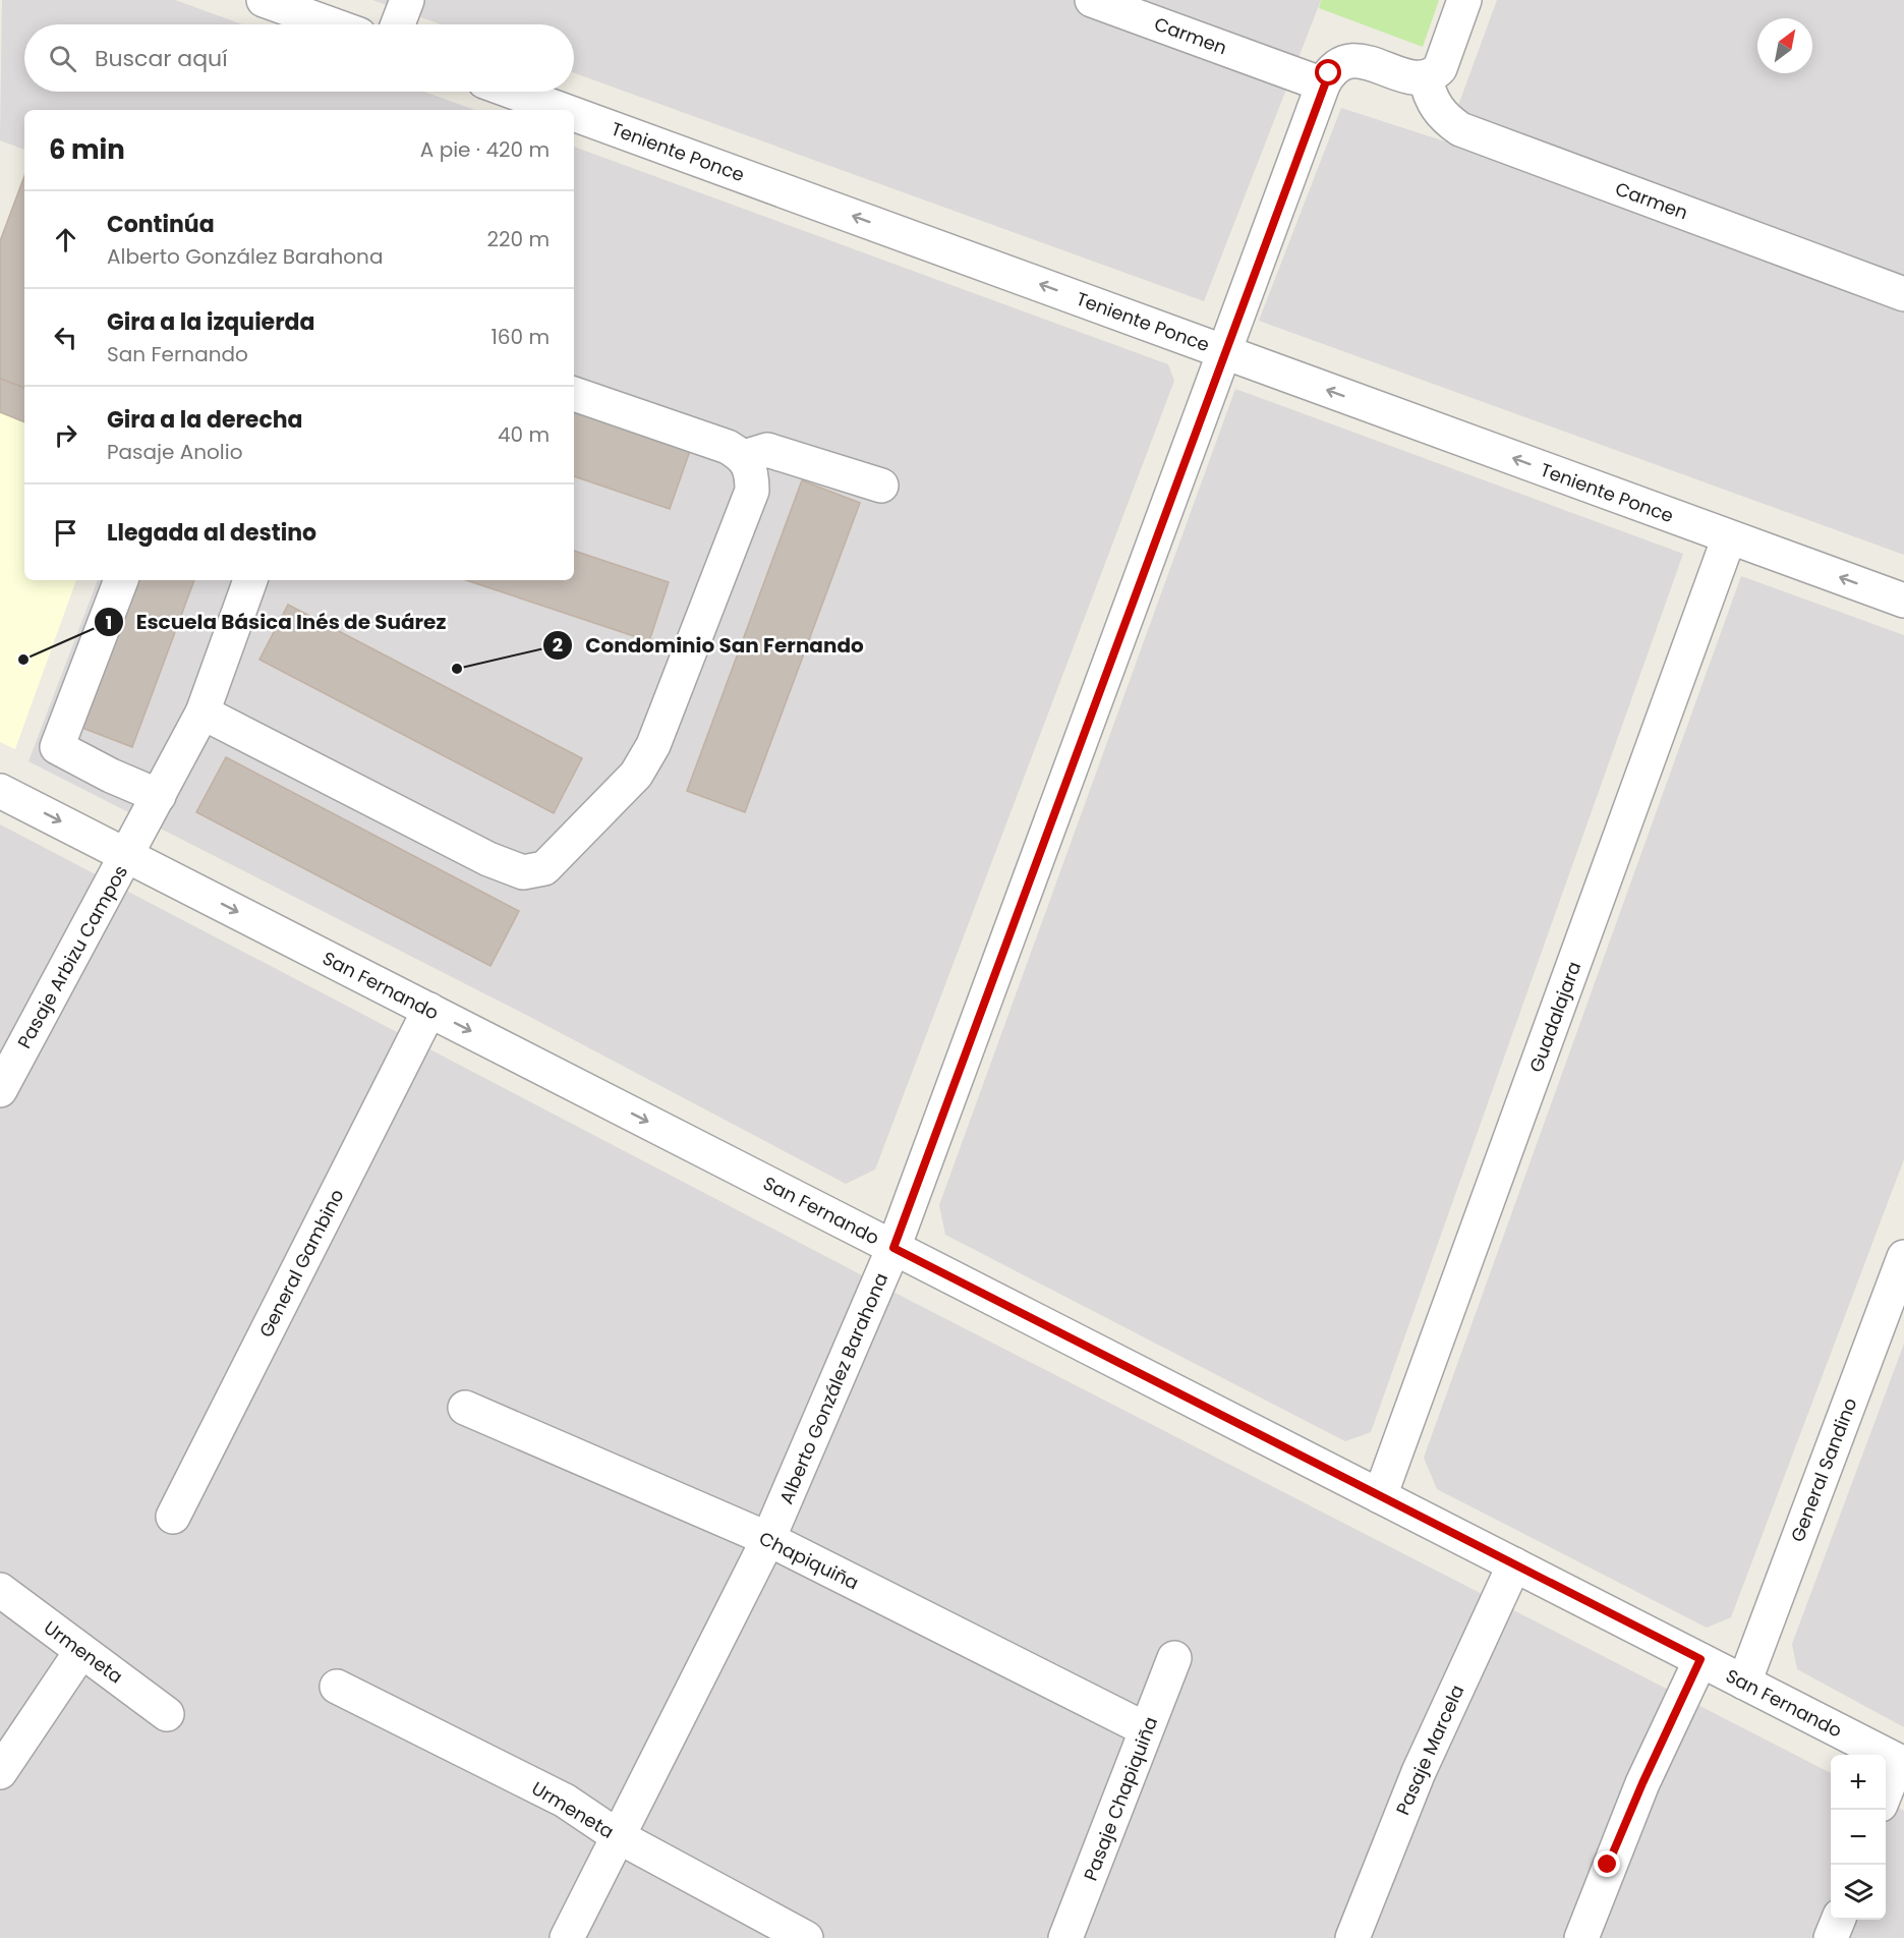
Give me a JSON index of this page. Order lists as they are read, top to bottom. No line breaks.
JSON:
{"streets":{"street":["Carmen","Teniente Ponce","Pasaje Arbizu Campos","San Fernando","Guadalajara","General Gambino","Alberto González Barahona","General Sandino","Chapiquiña","Urmeneta","Pasaje Marcela","Pasaje Chapiquiña"]},"crossings":[["Carmen","Alberto González Barahona"],["Teniente Ponce","Guadalajara"],["Teniente Ponce","Alberto González Barahona"],["Pasaje Arbizu Campos","San Fernando"],["San Fernando","Guadalajara"],["San Fernando","General Gambino"],["San Fernando","Alberto González Barahona"],["San Fernando","General Sandino"],["San Fernando","Pasaje Marcela"],["Alberto González Barahona","Chapiquiña"],["Alberto González Barahona","Urmeneta"],["Chapiquiña","Pasaje Chapiquiña"]],"one_way":["Teniente Ponce","San Fernando"],"places":["Escuela Básica Inés de Suárez","Condominio San Fernando"],"north":"top right","page":{"search":"Buscar aquí","heading":["6 min","A pie · 420 m"],"list":[["Continúa","Alberto González Barahona","220 m"],["Gira a la izquierda","San Fernando","160 m"],["Gira a la derecha","Pasaje Anolio","40 m"],"Llegada al destino"],"map_buttons":["+","−"]}}
